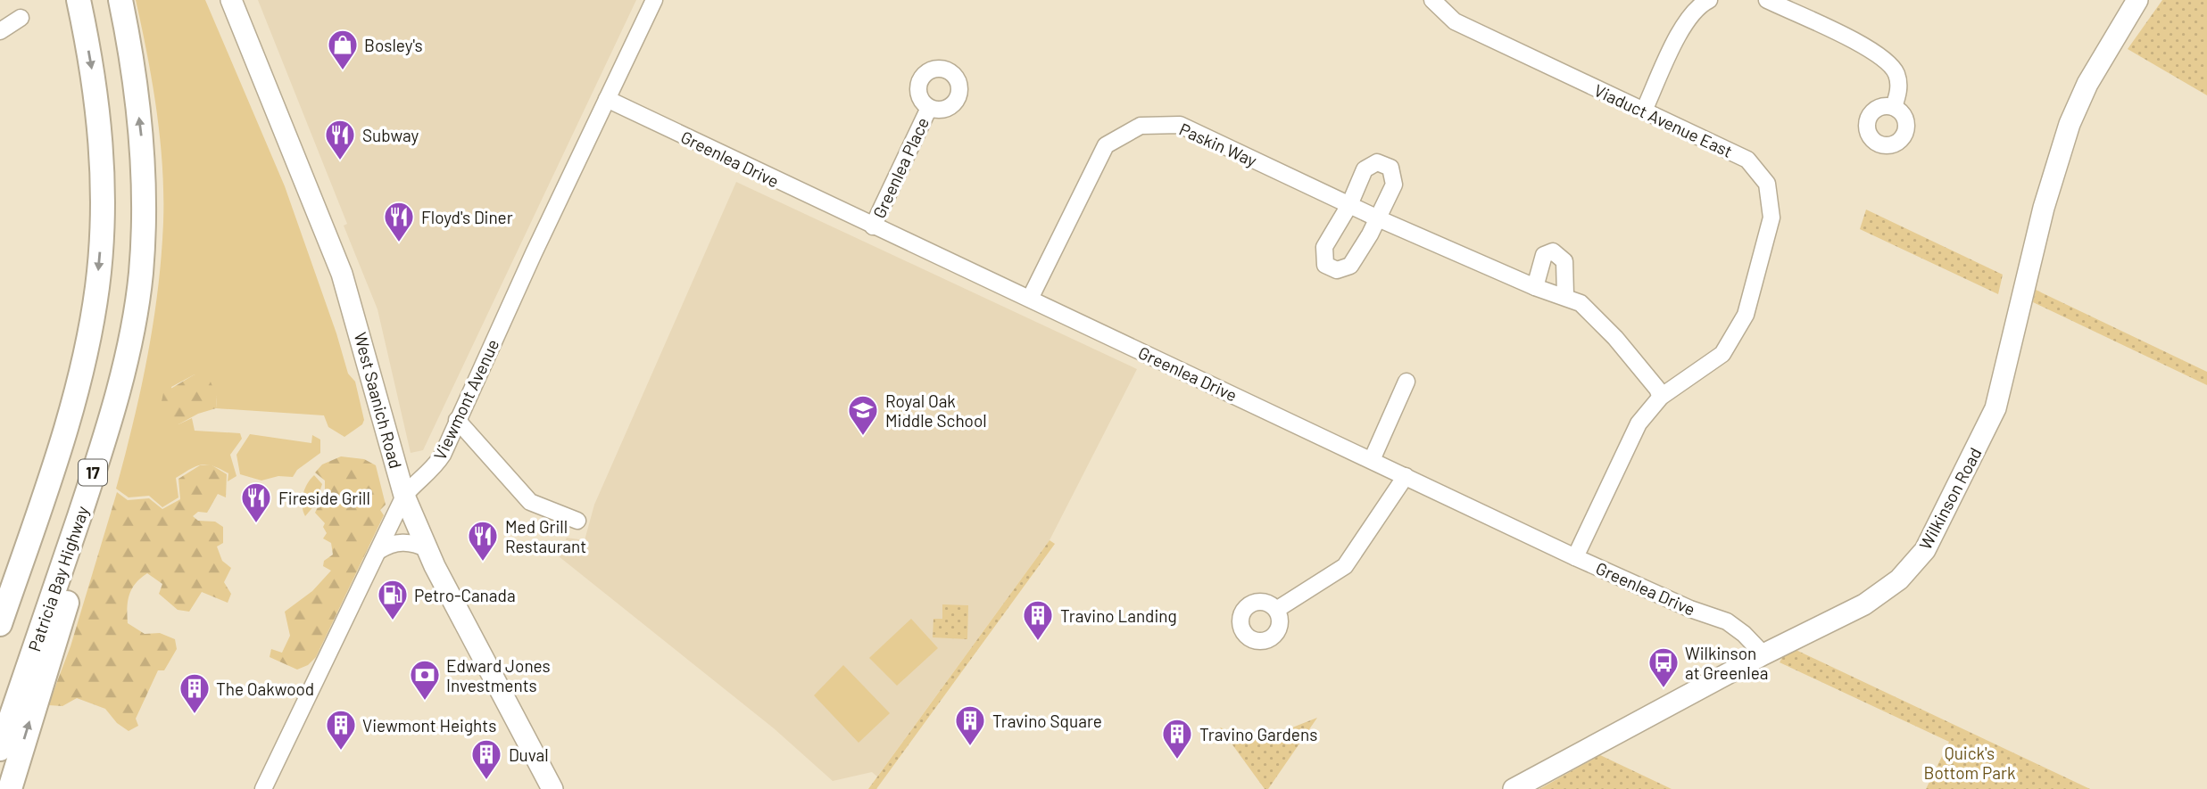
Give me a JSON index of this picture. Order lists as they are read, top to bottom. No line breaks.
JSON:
{"streets":{"highway":["17","Patricia Bay Highway"],"main road":["West Saanich Road","Wilkinson Road"],"street":["Viaduct Avenue East","Paskin Way","Greenlea Drive","Greenlea Place","Viewmont Avenue"]},"crossings":[["Viaduct Avenue East","Paskin Way"],["Viaduct Avenue East","Greenlea Drive"],["Paskin Way","Greenlea Drive"],["Greenlea Drive","Greenlea Place"],["Greenlea Drive","Viewmont Avenue"],["Greenlea Drive","Wilkinson Road"],["Viewmont Avenue","West Saanich Road"]],"parks":["Quick's Bottom Park"],"places":{"shop":["Bosley's"],"restaurant":["Subway","Floyd's Diner","Fireside Grill","Med Grill Restaurant"],"school or university":["Royal Oak Middle School"],"fuel station":["Petro-Canada"],"building":["Travino Landing","The Oakwood","Travino Square","Viewmont Heights","Travino Gardens","Duval"],"bus stop":["Wilkinson at Greenlea"],"bank":["Edward Jones Investments"]}}
